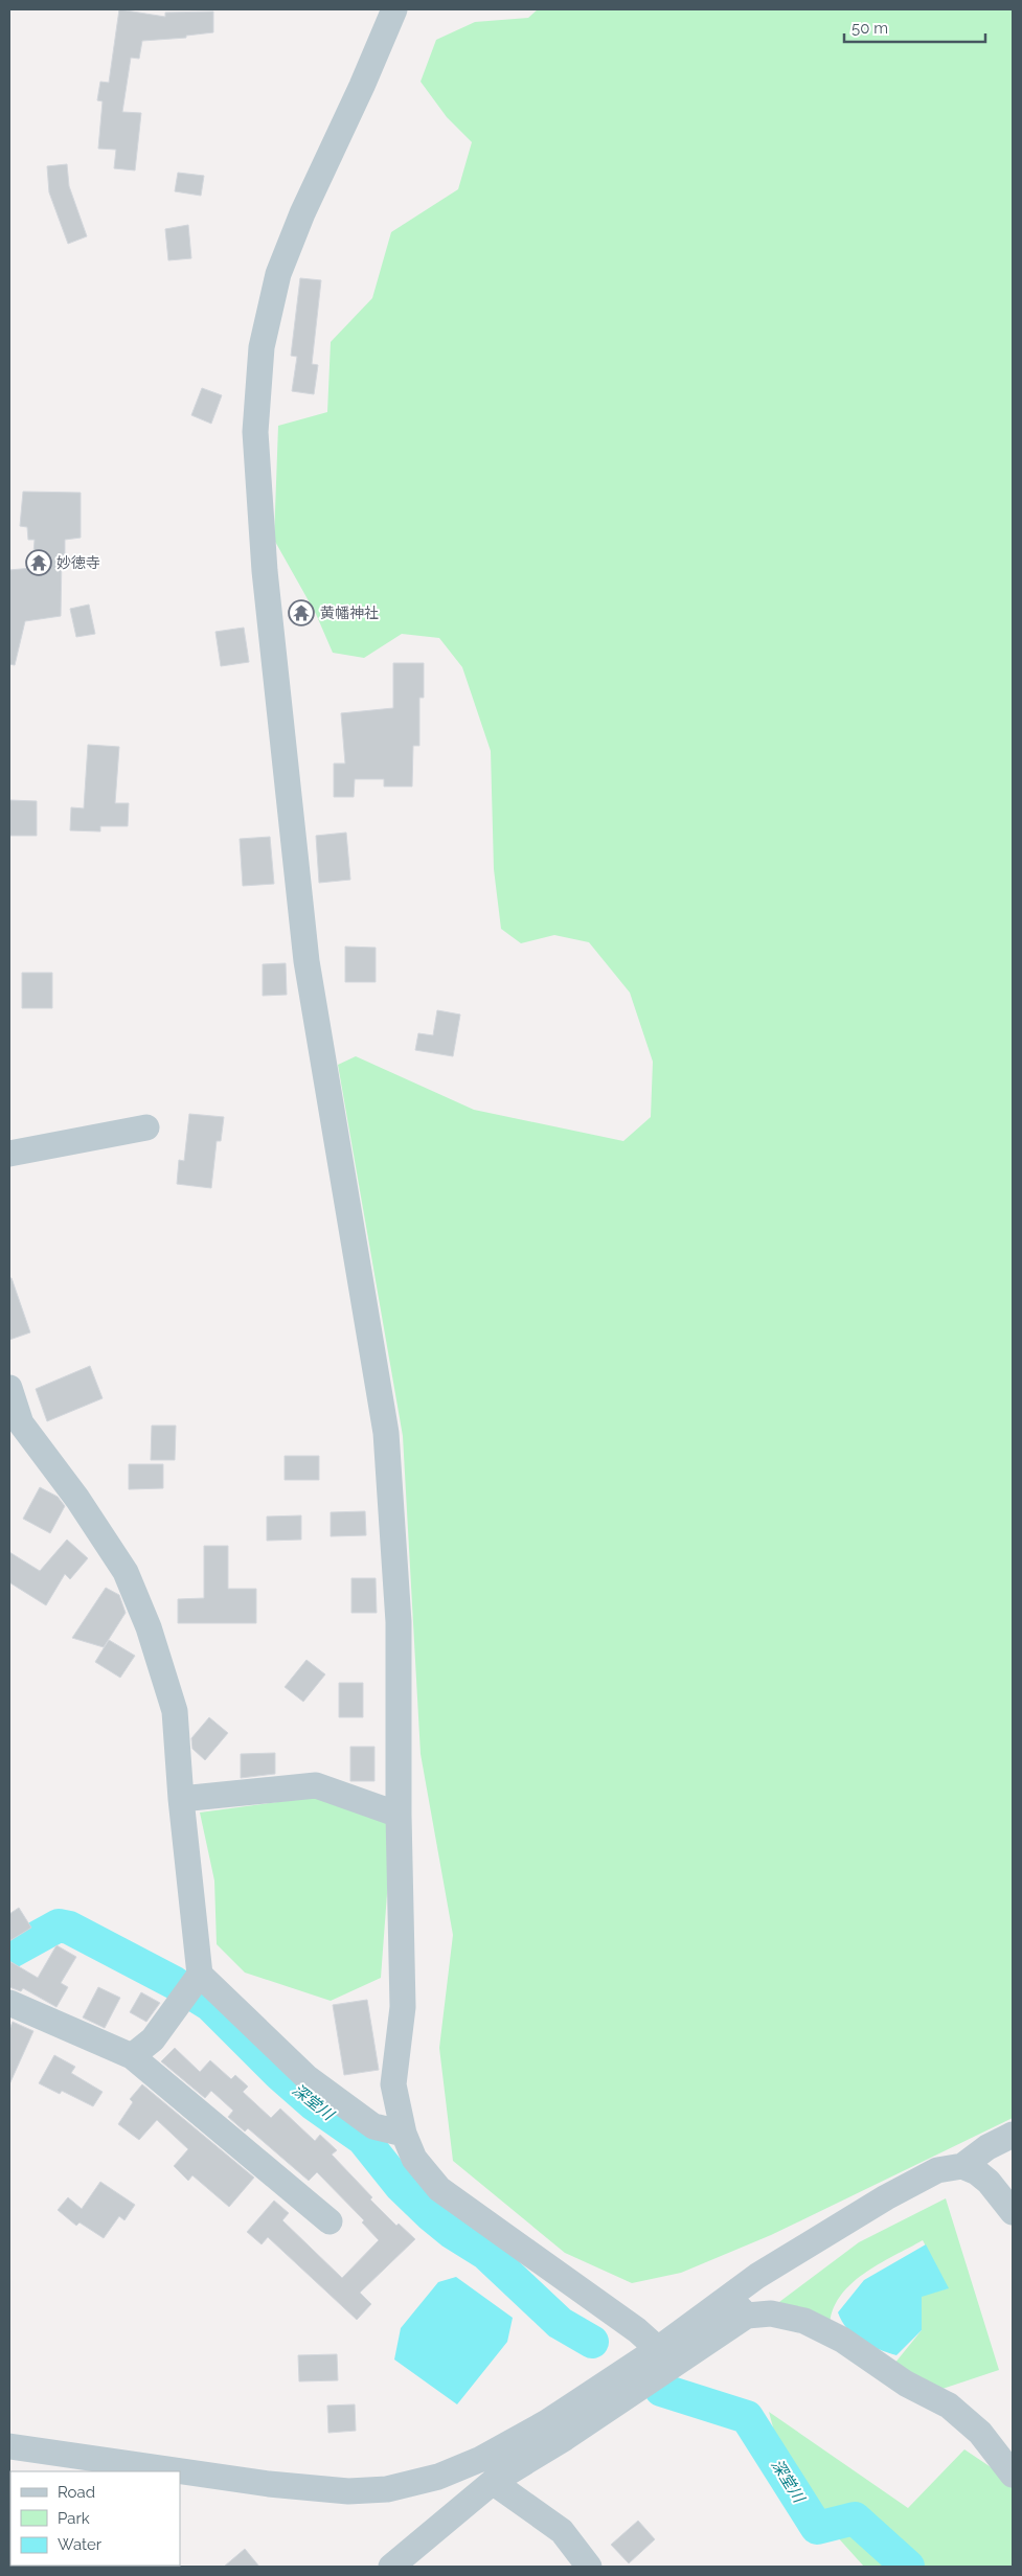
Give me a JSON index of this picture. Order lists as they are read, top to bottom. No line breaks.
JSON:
{"water":["深堂川"],"places":{"temple":["妙徳寺","黄幡神社"]},"legend":["Road","Park","Water"],"scale_bar":"50 m"}
